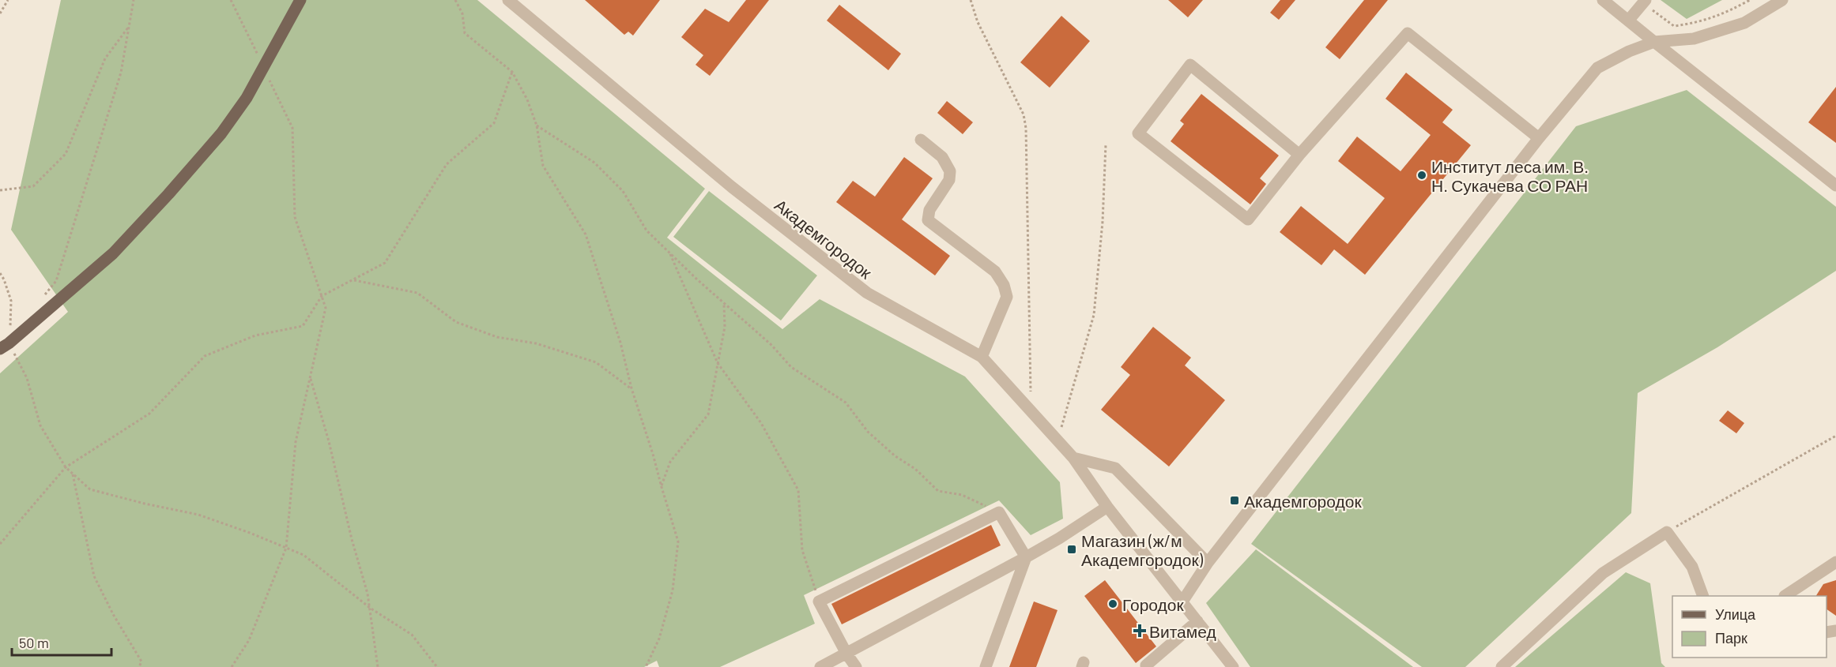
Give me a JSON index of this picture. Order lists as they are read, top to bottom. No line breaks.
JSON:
{"streets":{"street":["Академгородок"]},"places":{"other":["Институт леса им. В. Н. Сукачева СО РАН","Городок"],"transit":["Академгородок","Магазин (ж/м Академгородок)"],"health":["Витамед"]},"legend":["Улица","Парк"],"scale_bar":"50 m"}
